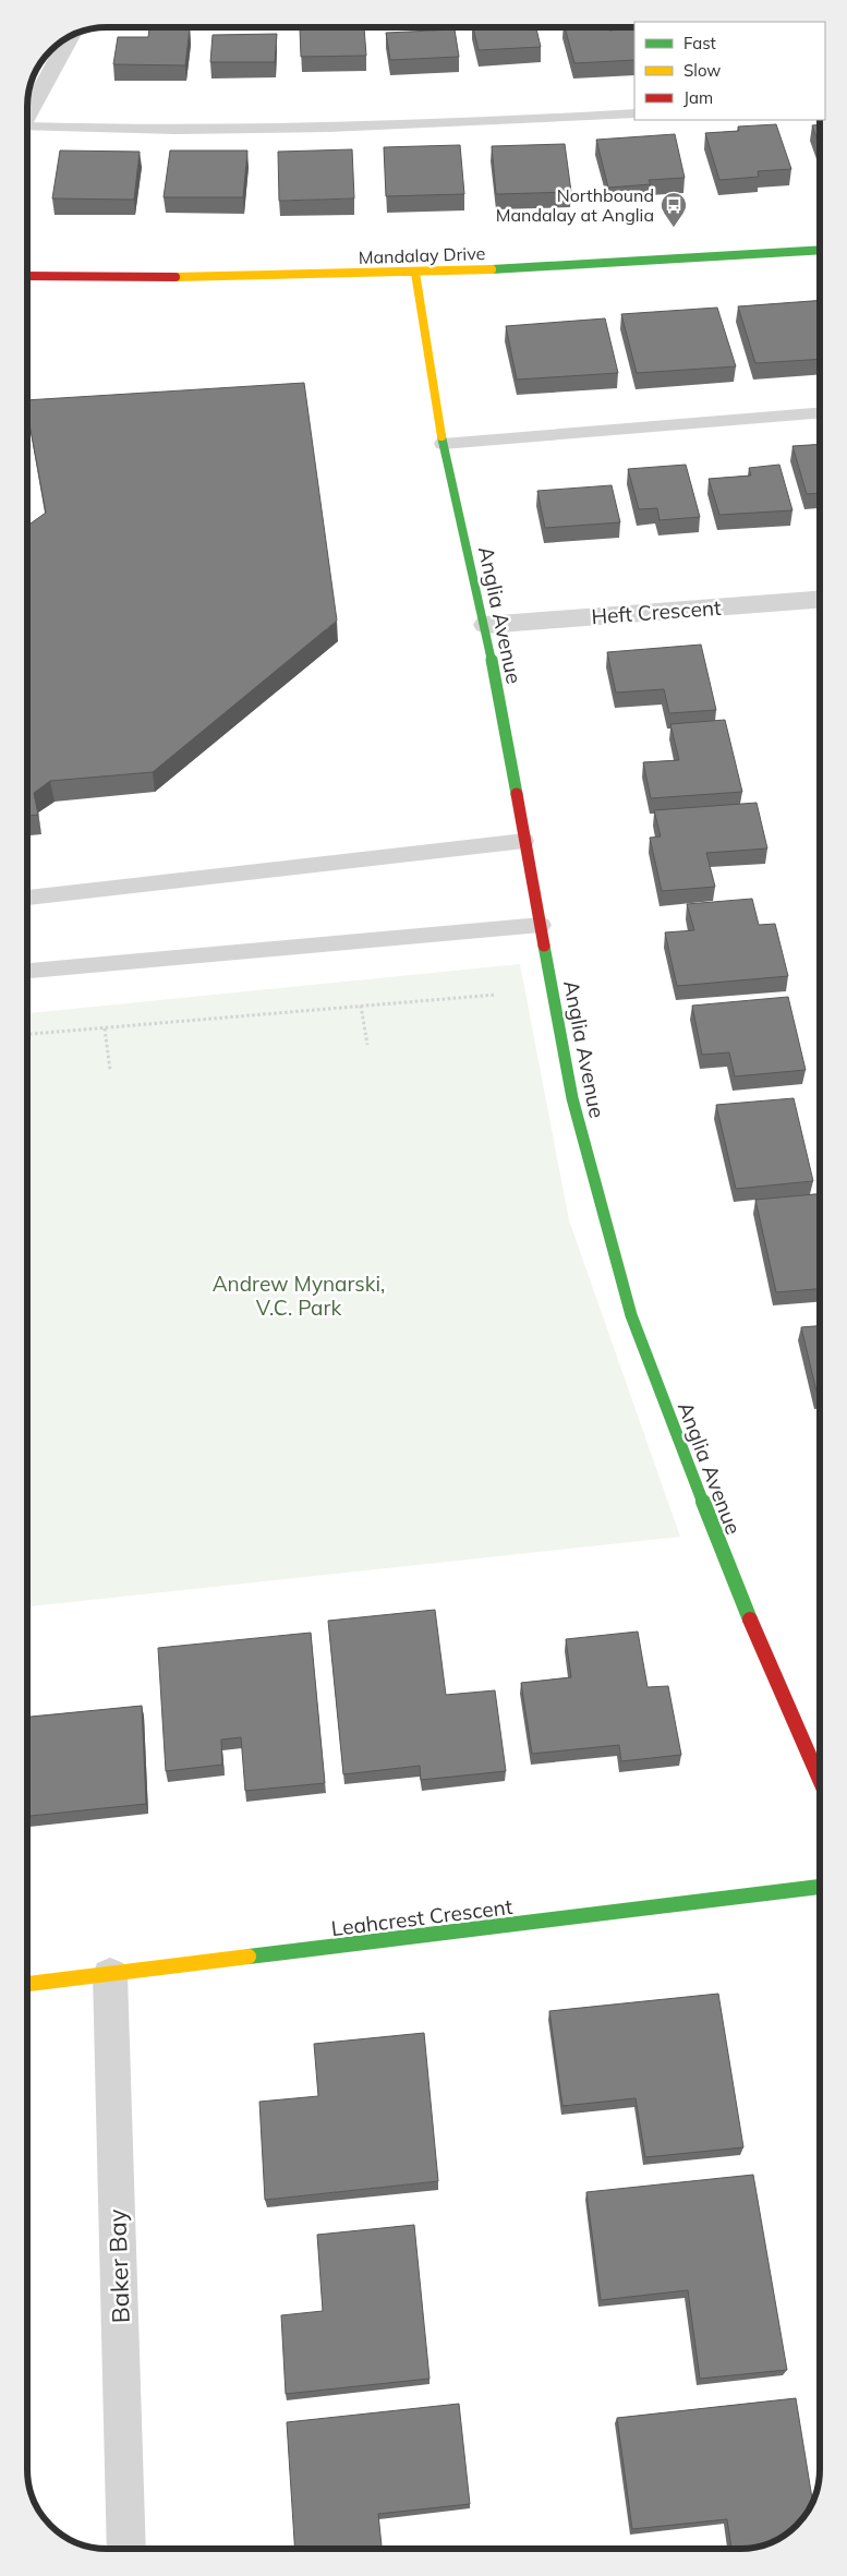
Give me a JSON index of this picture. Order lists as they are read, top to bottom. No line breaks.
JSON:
{"streets":{"street":["Mandalay Drive","Heft Crescent","Anglia Avenue","Leahcrest Crescent","Baker Bay"]},"crossings":[["Mandalay Drive","Anglia Avenue"],["Heft Crescent","Anglia Avenue"],["Leahcrest Crescent","Baker Bay"]],"parks":["Andrew Mynarski, V.C. Park"],"places":{"bus stop":["Northbound Mandalay at Anglia"]},"legend":["Fast","Slow","Jam"]}
